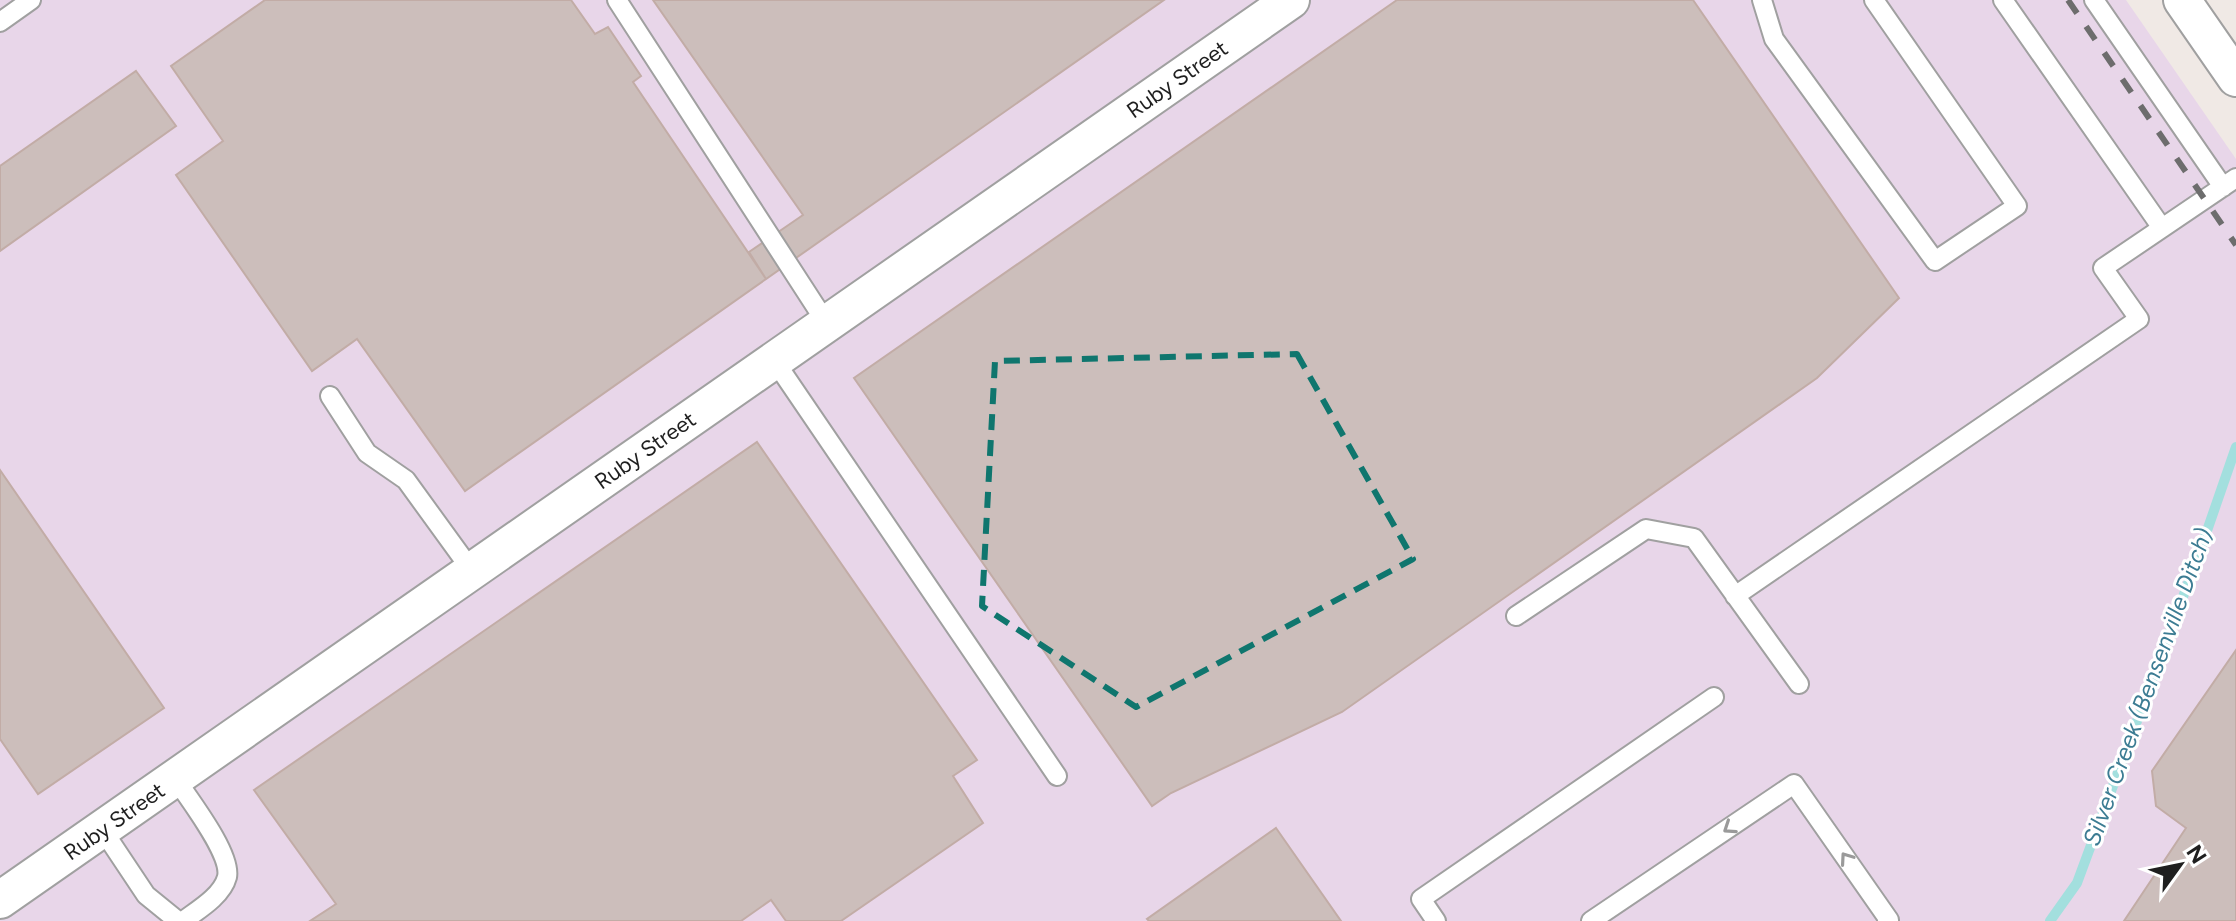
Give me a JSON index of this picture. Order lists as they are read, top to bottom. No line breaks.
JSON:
{"streets":{"street":["Ruby Street"]},"water":["Silver Creek (Bensenville Ditch)"],"north":"top right"}
